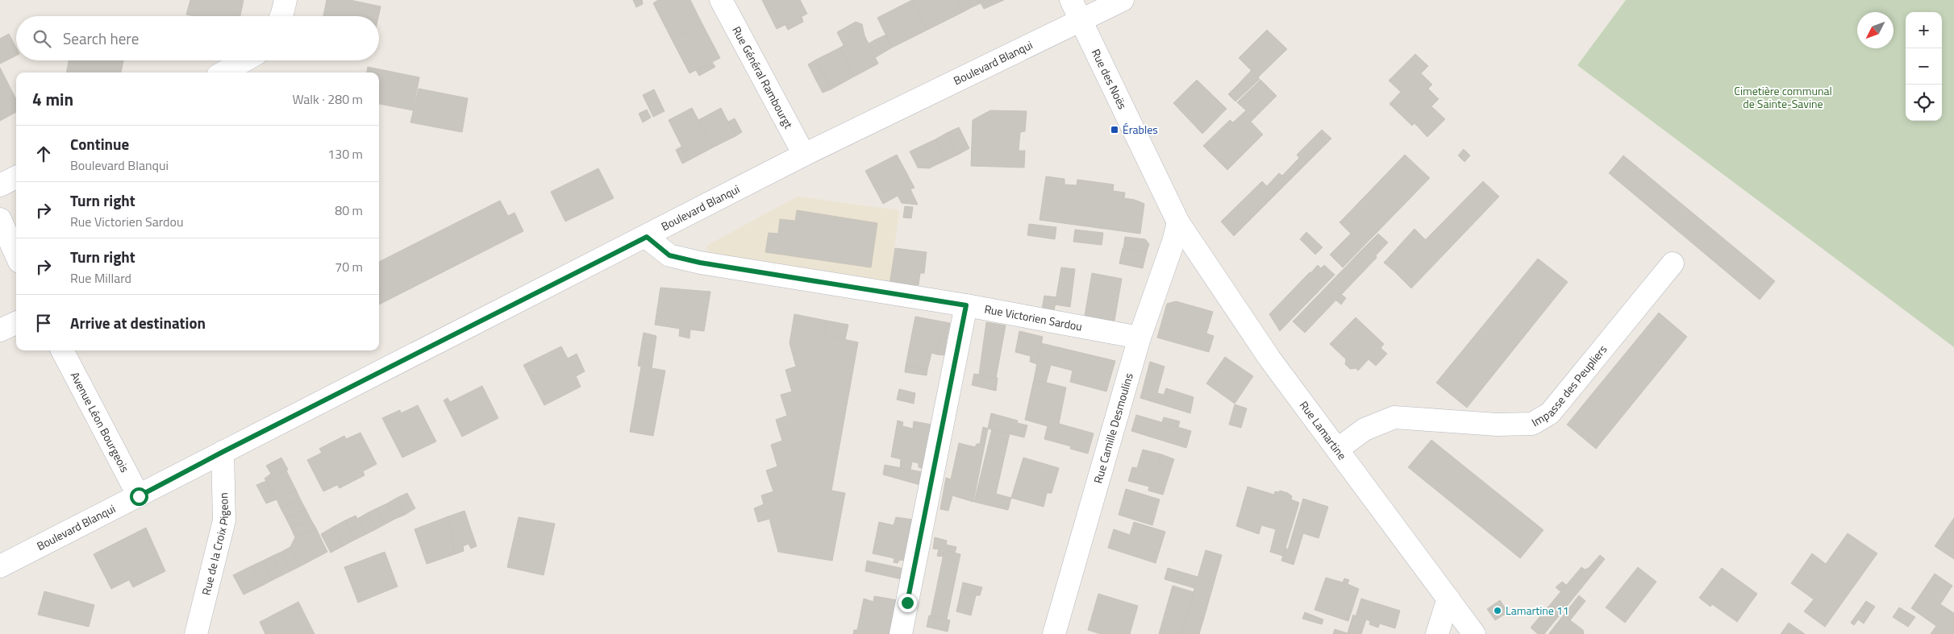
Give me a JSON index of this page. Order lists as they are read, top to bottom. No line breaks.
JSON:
{"streets":{"street":["Boulevard Blanqui","Rue Général Rambourgt","Rue des Noës","Rue Victorien Sardou","Impasse des Peupliers","Avenue Léon Bourgeois","Rue Camille Desmoulins","Rue Lamartine","Rue de la Croix Pigeon"]},"crossings":[["Boulevard Blanqui","Rue Général Rambourgt"],["Boulevard Blanqui","Rue des Noës"],["Boulevard Blanqui","Rue Victorien Sardou"],["Boulevard Blanqui","Avenue Léon Bourgeois"],["Boulevard Blanqui","Rue de la Croix Pigeon"],["Rue des Noës","Rue Camille Desmoulins"],["Rue des Noës","Rue Lamartine"],["Rue Victorien Sardou","Rue Camille Desmoulins"],["Impasse des Peupliers","Rue Lamartine"],["Rue Camille Desmoulins","Rue Lamartine"]],"parks":["Cimetière communal de Sainte-Savine"],"places":{"transit":["Érables"],"other":["Lamartine 11"]},"north":"bottom left","page":{"map_buttons":["+","−"],"search":"Search here","heading":["4 min","Walk · 280 m"],"list":[["Continue","Boulevard Blanqui","130 m"],["Turn right","Rue Victorien Sardou","80 m"],["Turn right","Rue Millard","70 m"],"Arrive at destination"]}}
